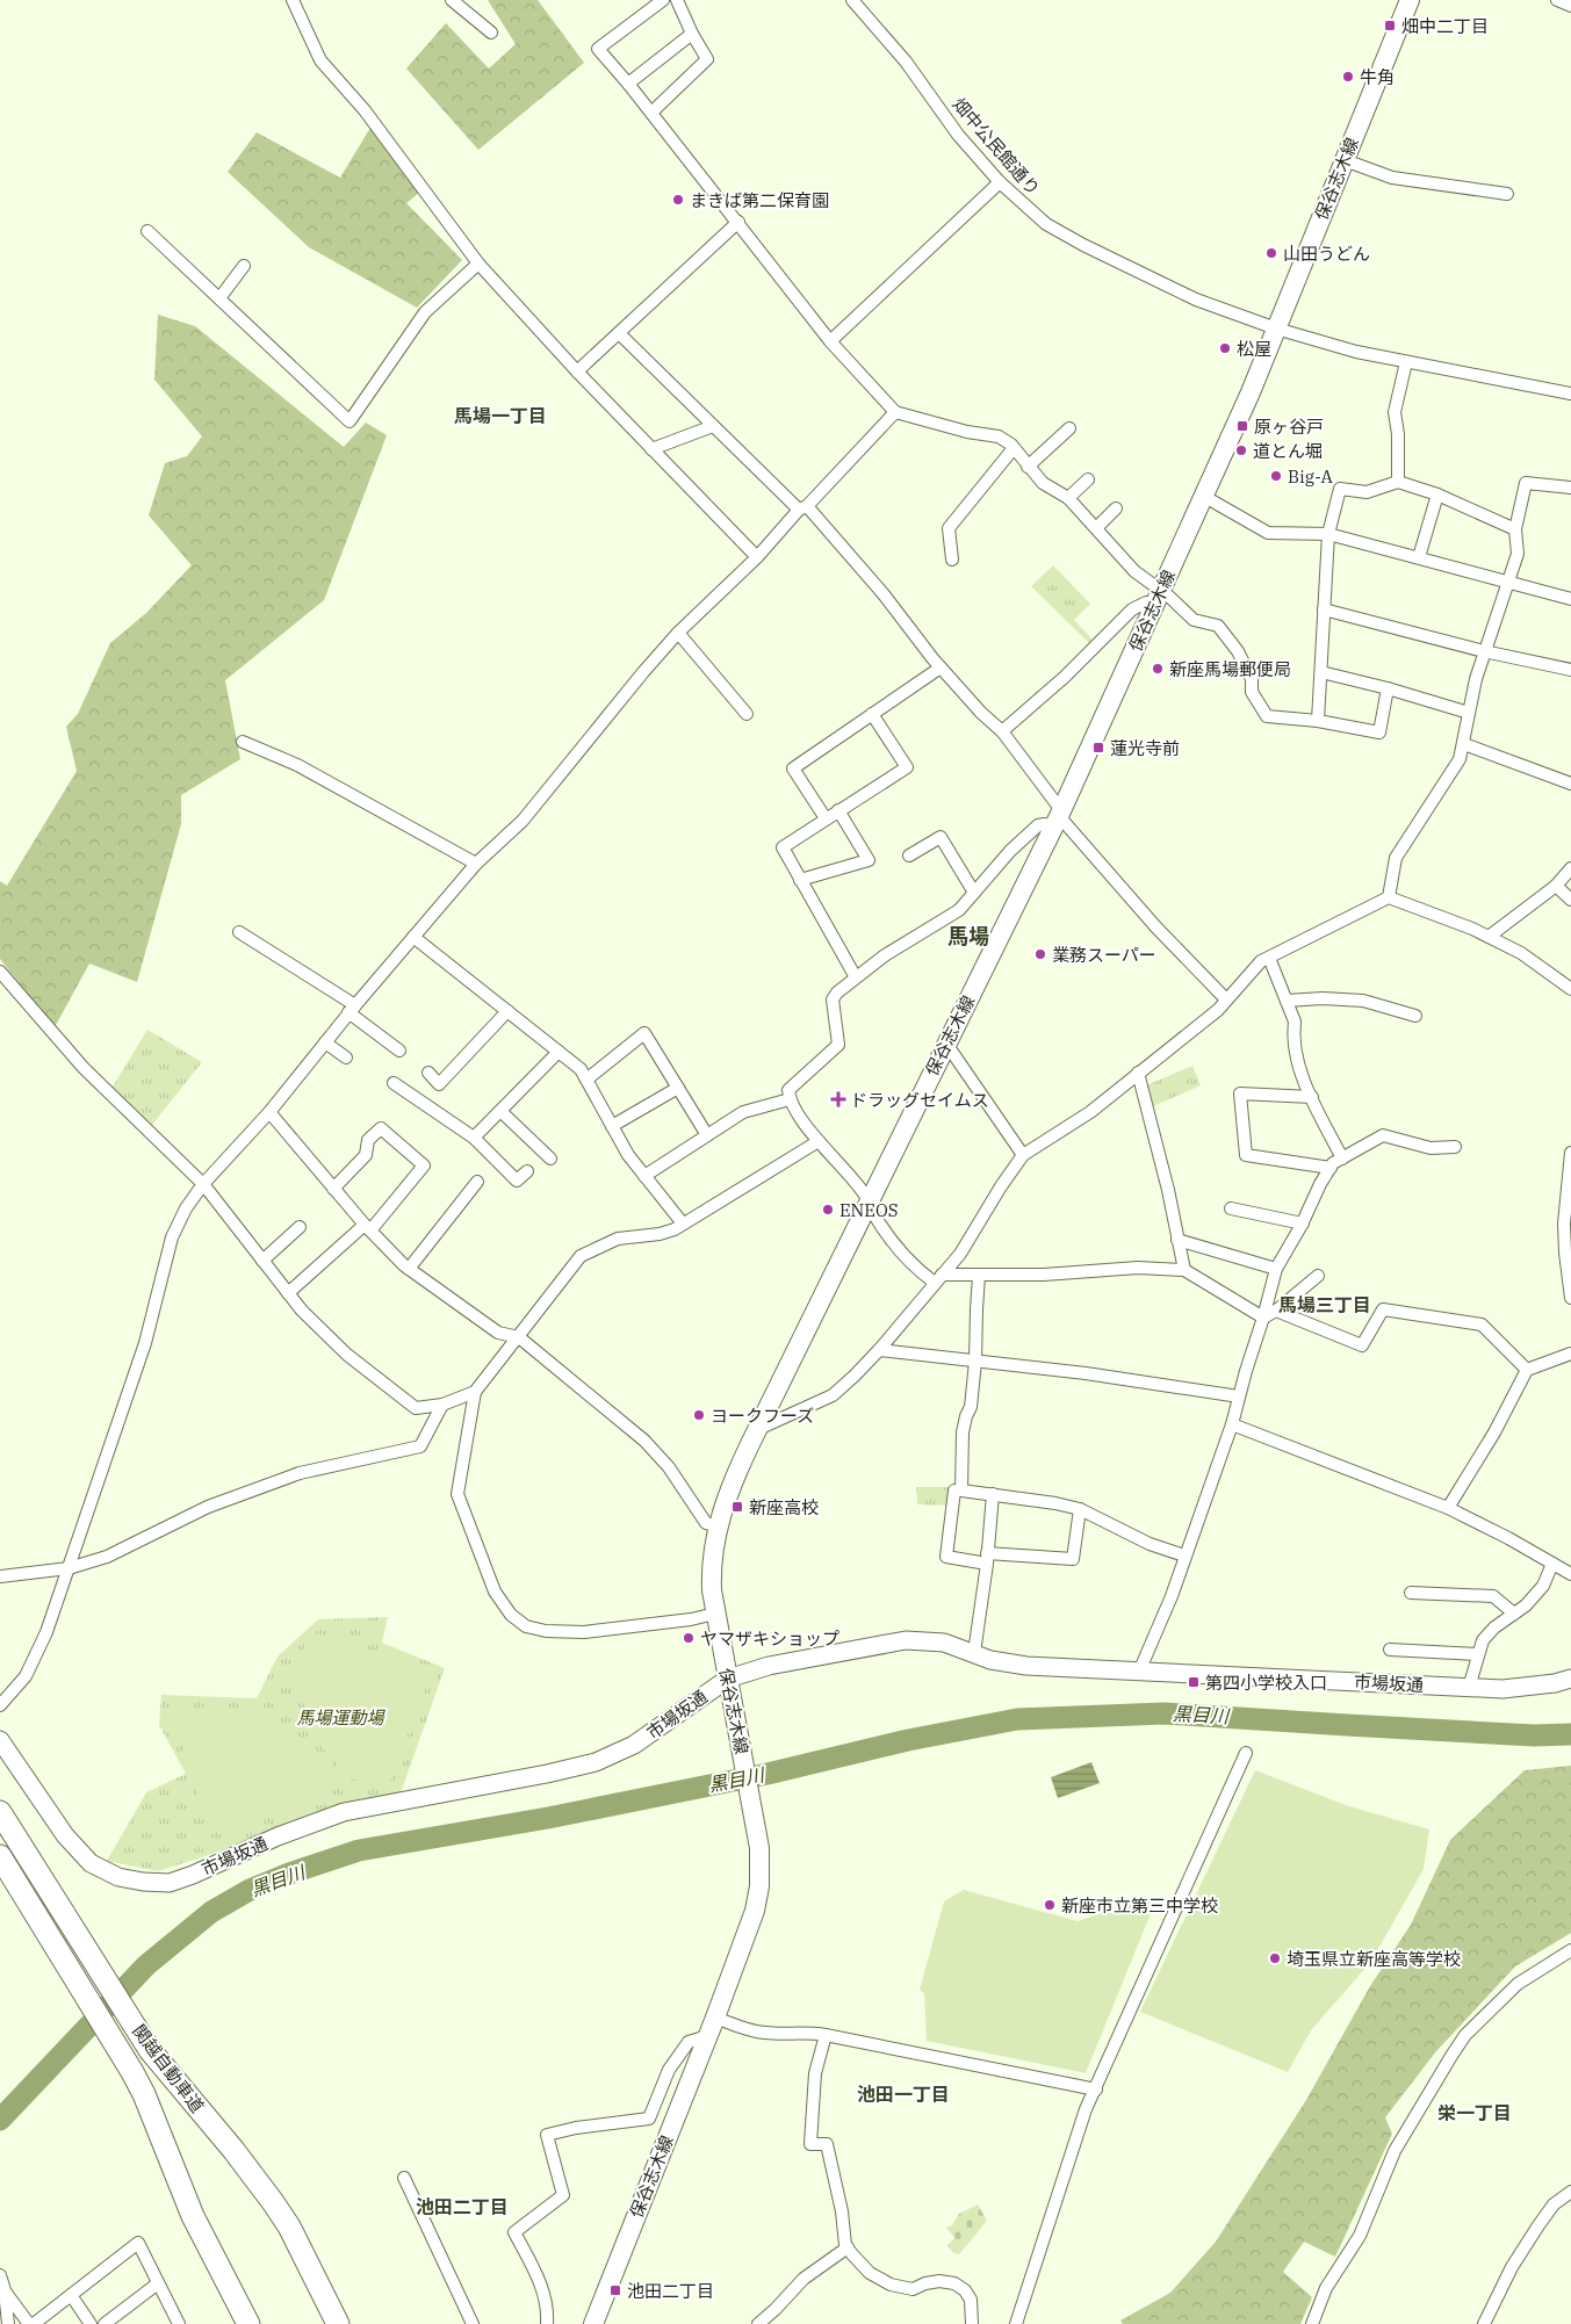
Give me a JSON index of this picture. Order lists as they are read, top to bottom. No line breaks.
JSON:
{"streets":{"highway":["関越自動車道"],"main road":["保谷志木線"],"street":["畑中公民館通り","市場坂通"]},"crossings":[["畑中公民館通り","保谷志木線"],["保谷志木線","市場坂通"]],"districts":["馬場一丁目","馬場","馬場三丁目","池田一丁目","栄一丁目","池田二丁目"],"water":["黒目川"],"parks":["馬場運動場"],"places":{"transit":["畑中二丁目","原ヶ谷戸","蓮光寺前","新座高校","第四小学校入口","池田二丁目"],"other":["牛角","まきば第二保育園","山田うどん","松屋","道とん堀","Big-A","新座馬場郵便局","業務スーパー","ENEOS","ヨークフーズ","ヤマザキショップ","新座市立第三中学校","埼玉県立新座高等学校"],"health":["ドラッグセイムス"]}}
